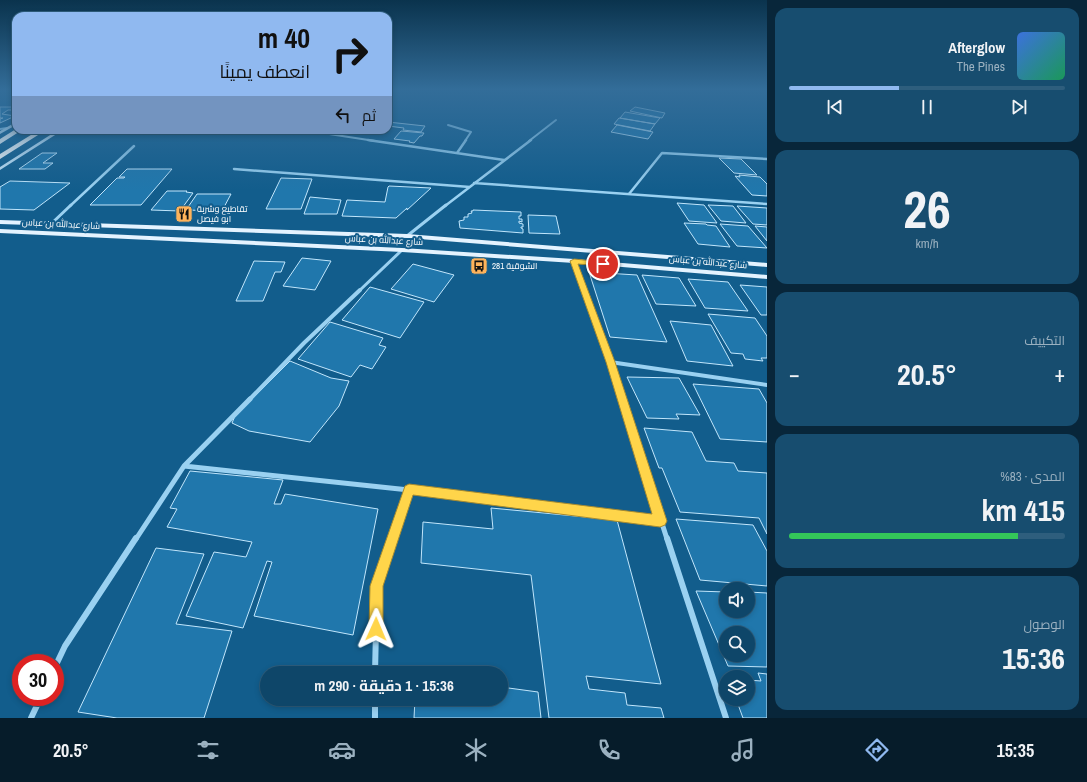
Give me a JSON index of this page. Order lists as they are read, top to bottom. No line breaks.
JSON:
{"streets":{"main road":["شارع عبدالله بن عباس"]},"places":{"restaurant":["تقاطيع وشربة ابو فيصل"],"bus stop":["الشوقية 281"]},"page":{"turn":["40 m","انعطف يمينًا"],"song":["Afterglow","The Pines"],"then":"ثم","tile":[["26","km/h"],"التكييف",["المدى · 83%","415 km"],["الوصول","15:36"]],"heat":["−","20.5°","+"],"limit":"30","trip":"15:36 · 1 دقيقة · 290 m","tabs":["15:35","20.5°"]}}
